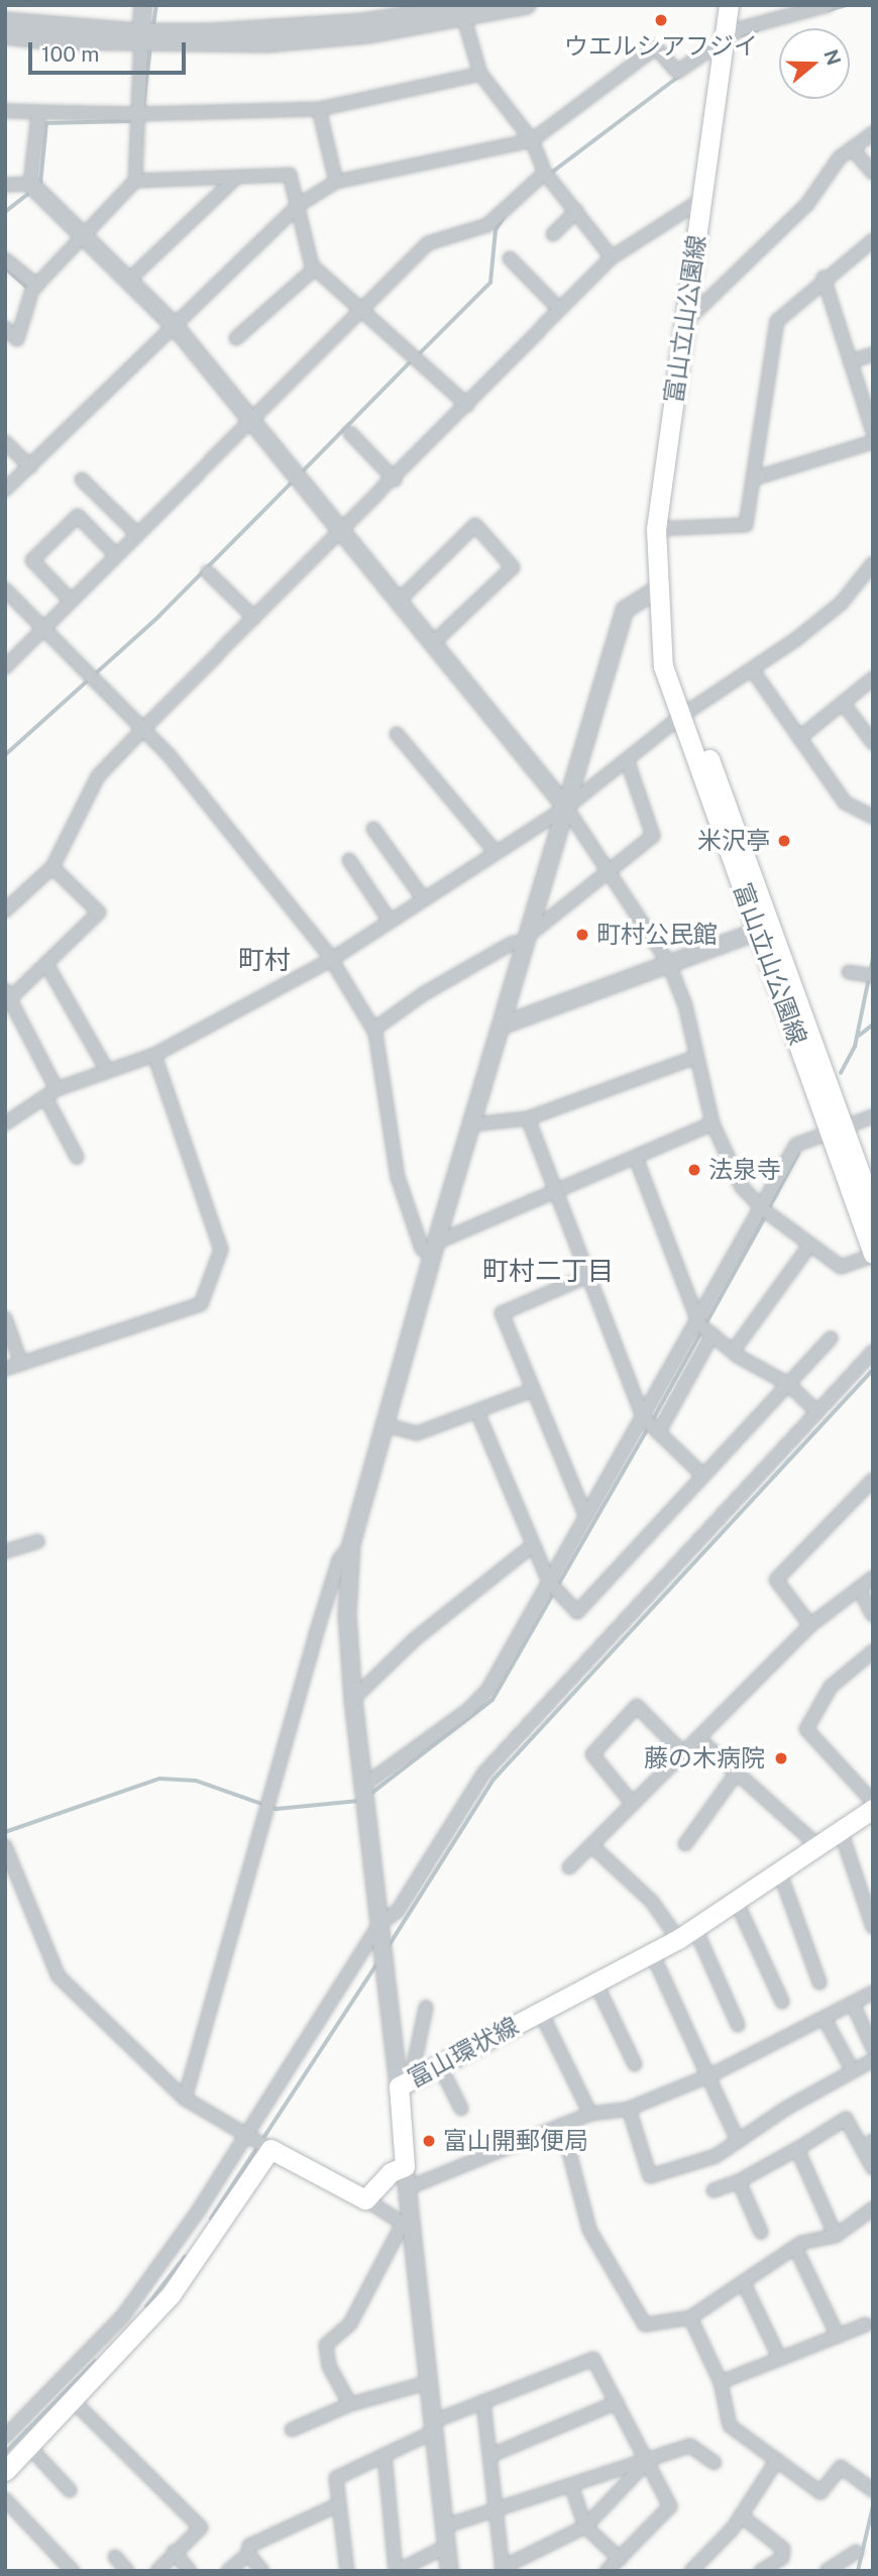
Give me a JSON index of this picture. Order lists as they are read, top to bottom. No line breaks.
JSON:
{"streets":{"main road":["富山立山公園線","富山環状線"]},"districts":["町村","町村二丁目"],"places":["ウエルシアフジイ","米沢亭","町村公民館","法泉寺","藤の木病院","富山開郵便局"],"scale_bar":"100 m","north":"right"}
